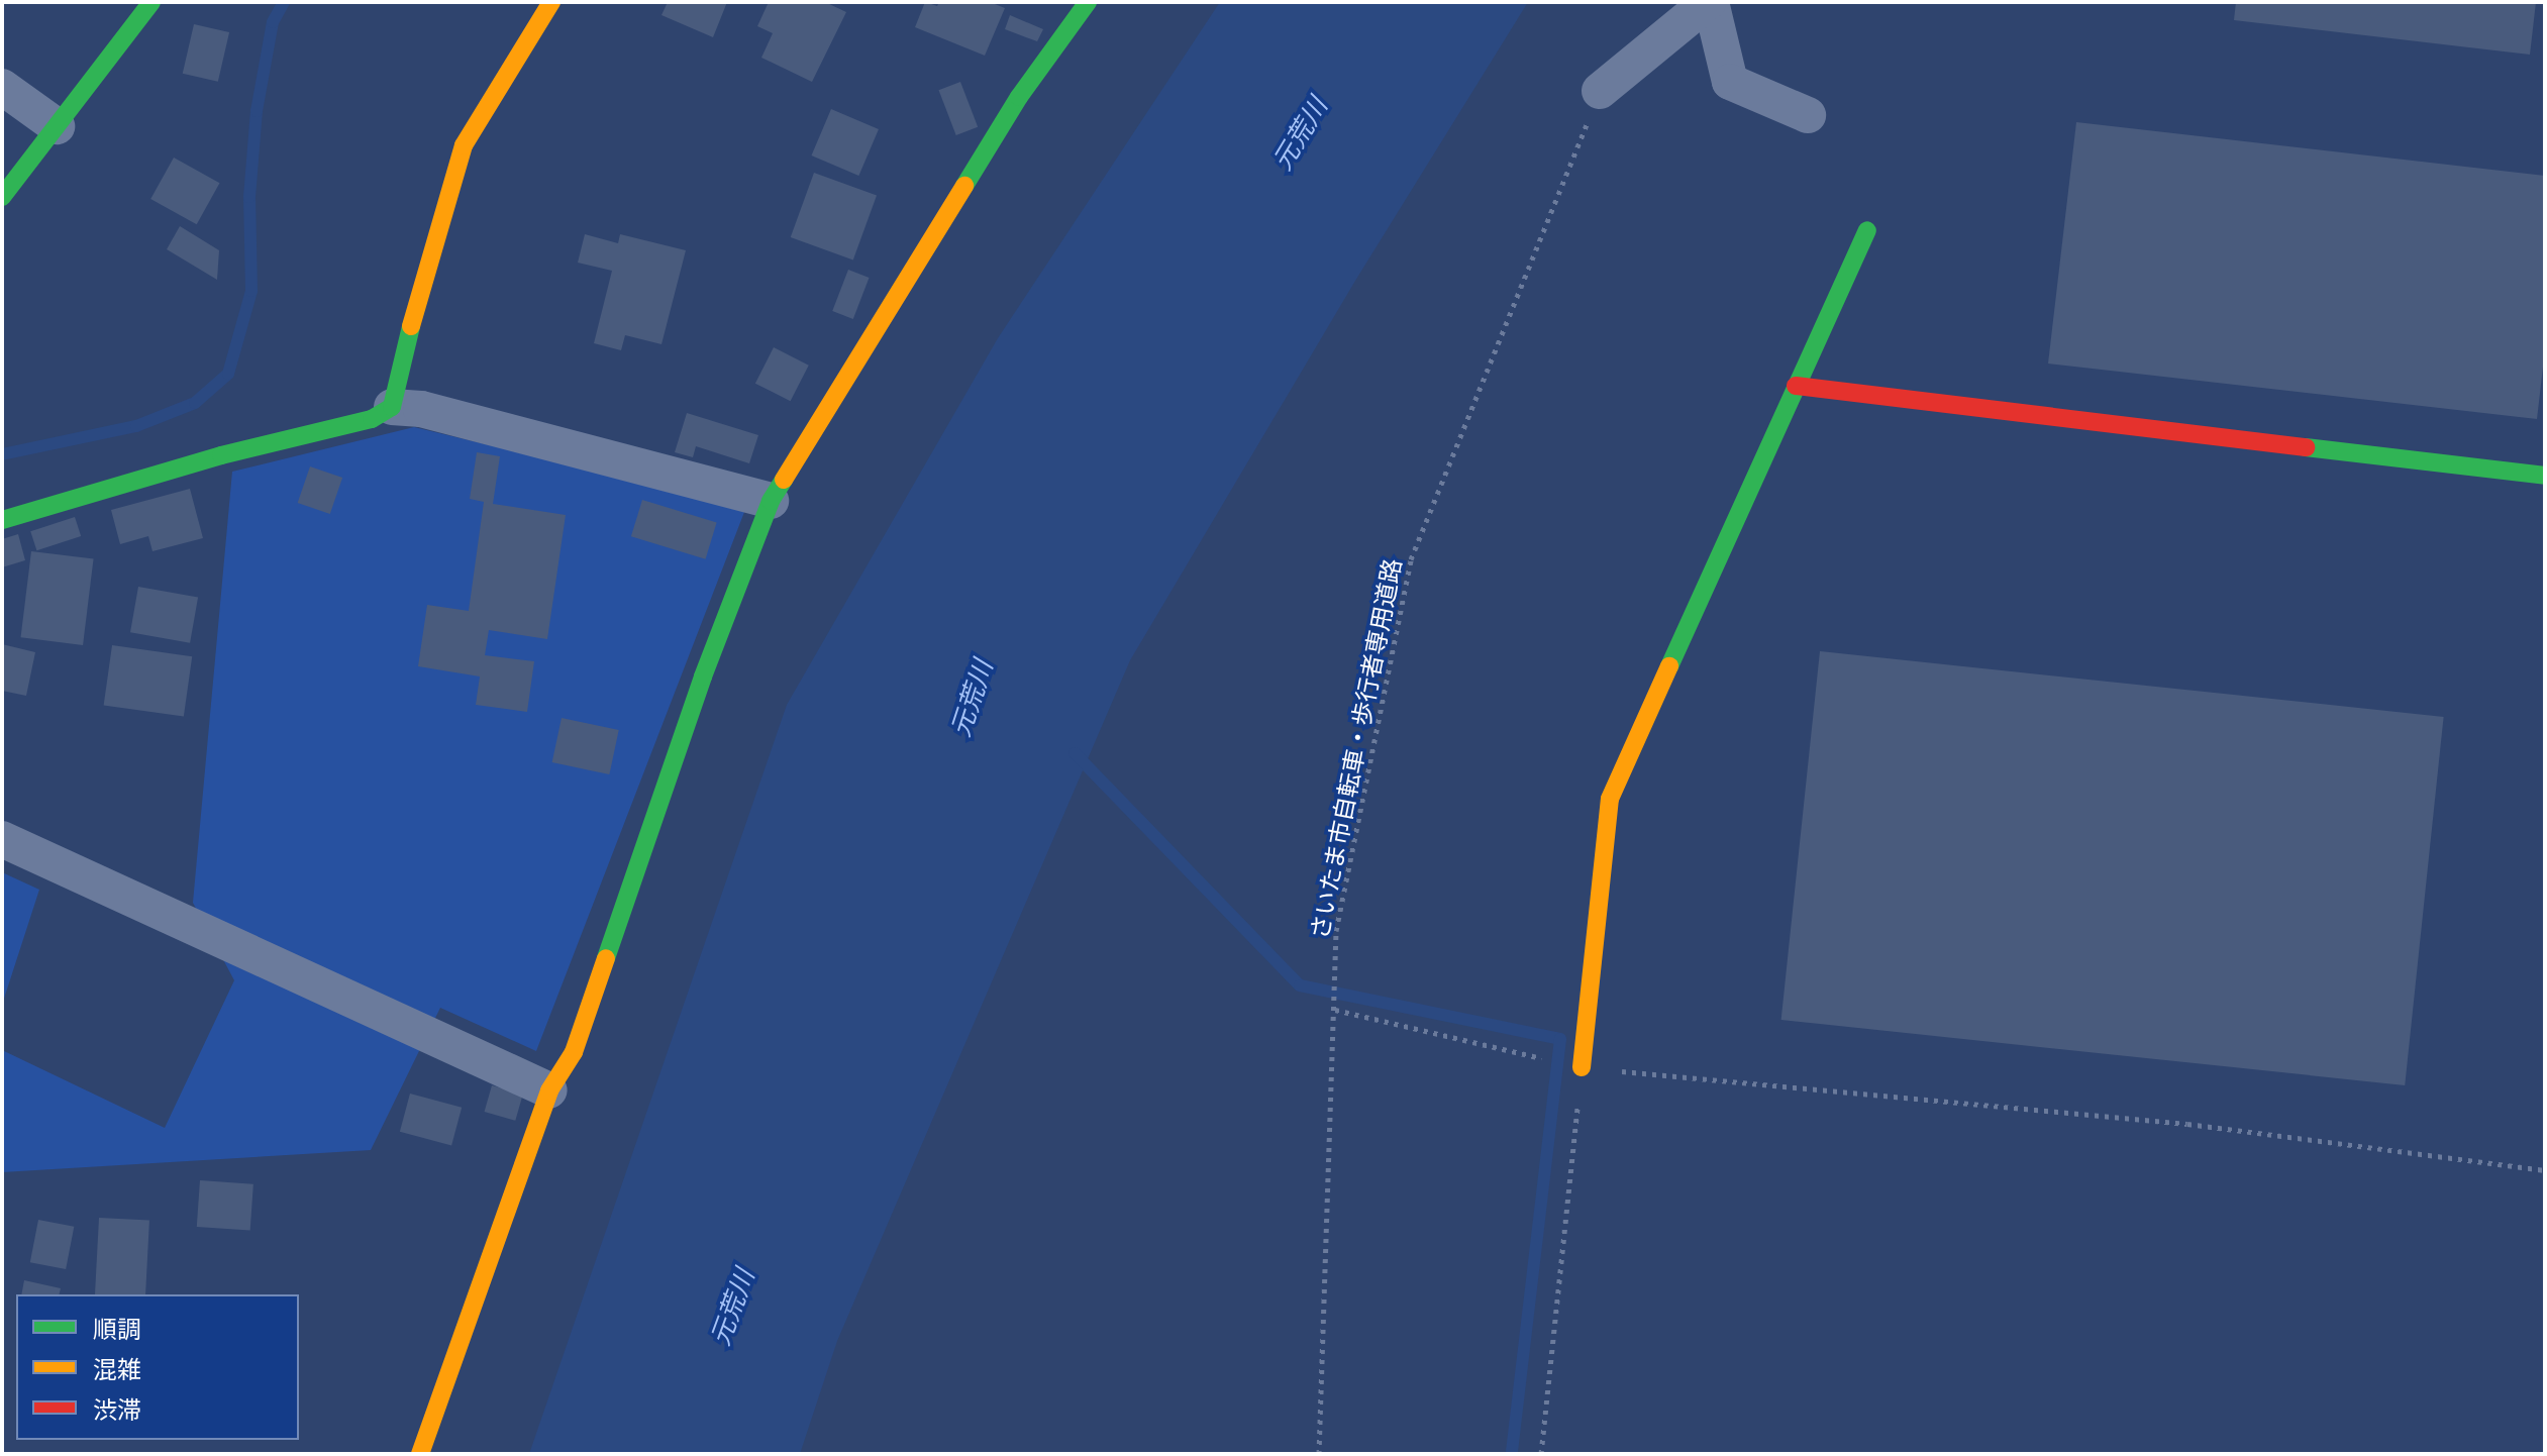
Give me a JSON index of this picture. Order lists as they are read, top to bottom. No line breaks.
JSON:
{"streets":{"path":["さいたま市自転車・歩行者専用道路"]},"water":["元荒川"],"legend":["順調","混雑","渋滞"]}
